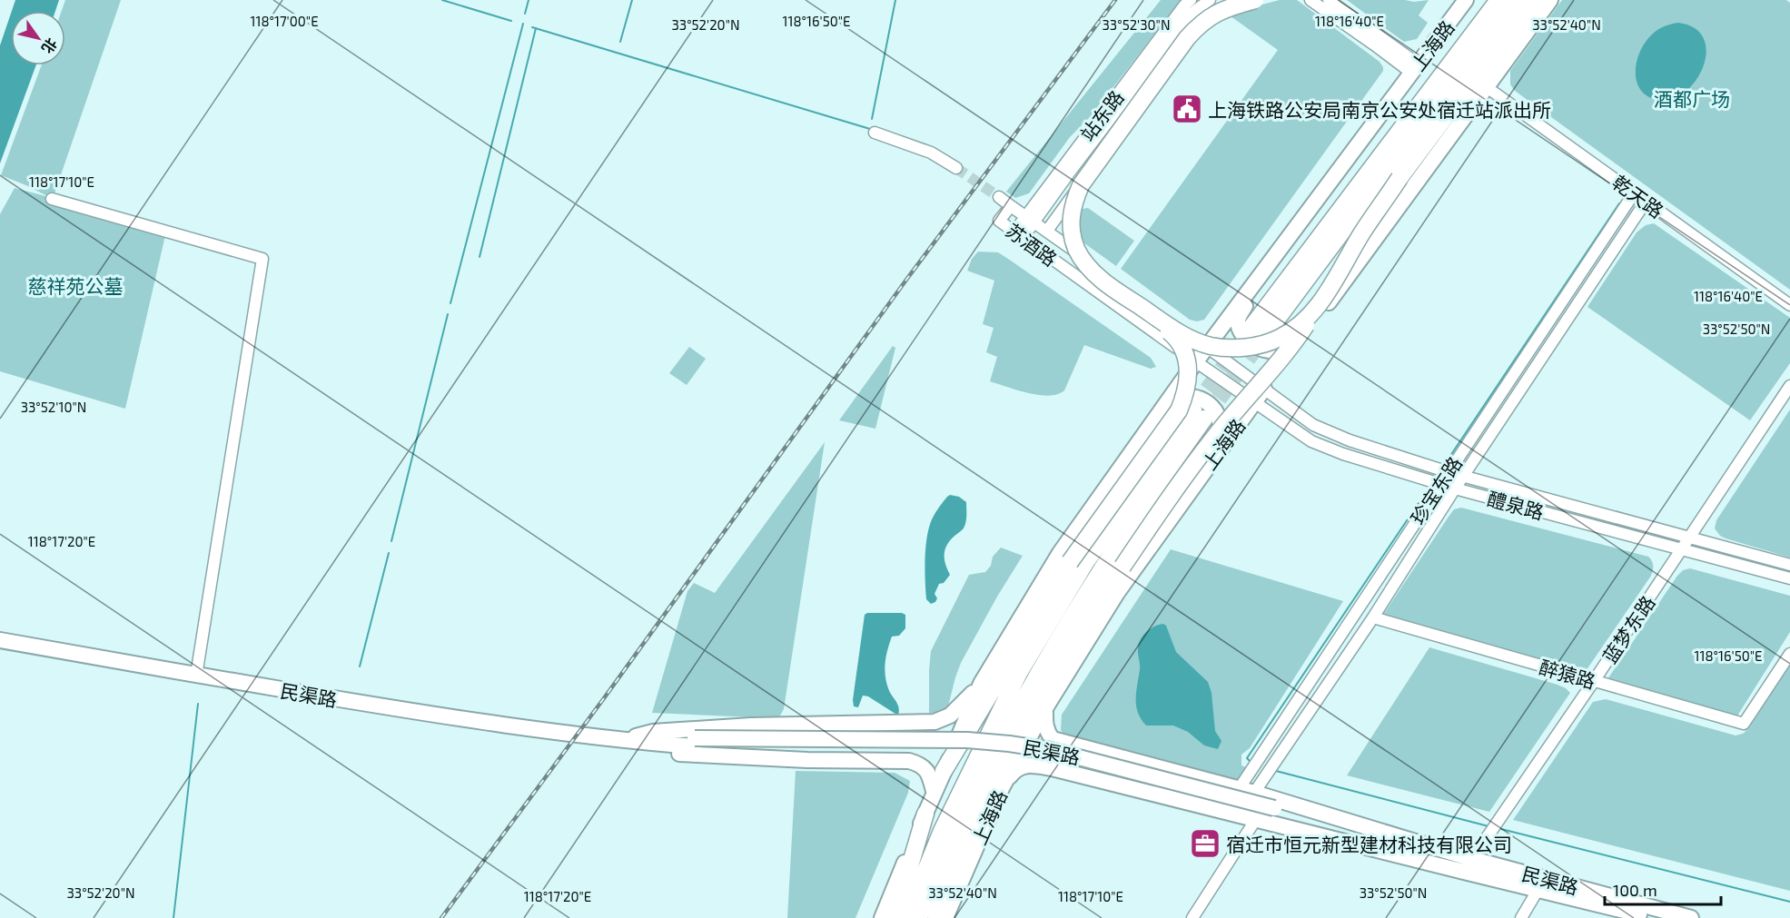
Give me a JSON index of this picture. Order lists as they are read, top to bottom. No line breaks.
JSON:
{"streets":{"highway":["上海路"],"main road":["民渠路"],"street":["站东路","乾天路","苏酒路","珍宝东路","醴泉路","蓝梦东路","醉猿路"]},"crossings":[["上海路","乾天路"],["上海路","苏酒路"],["上海路","醴泉路"],["上海路","民渠路"],["站东路","苏酒路"],["乾天路","珍宝东路"],["苏酒路","醴泉路"],["珍宝东路","醴泉路"],["珍宝东路","醉猿路"],["珍宝东路","民渠路"],["醴泉路","蓝梦东路"],["蓝梦东路","醉猿路"],["蓝梦东路","民渠路"]],"parks":["酒都广场","慈祥苑公墓"],"places":{"public building":["上海铁路公安局南京公安处宿迁站派出所"],"office":["宿迁市恒元新型建材科技有限公司"]},"scale_bar":"100 m","north":"bottom right","coordinates":["118°16'50\"E","118°16'40\"E","118°17'00\"E","33°52'20\"N","33°52'30\"N","33°52'40\"N","118°17'10\"E","33°52'50\"N","33°52'10\"N","118°17'20\"E"]}
